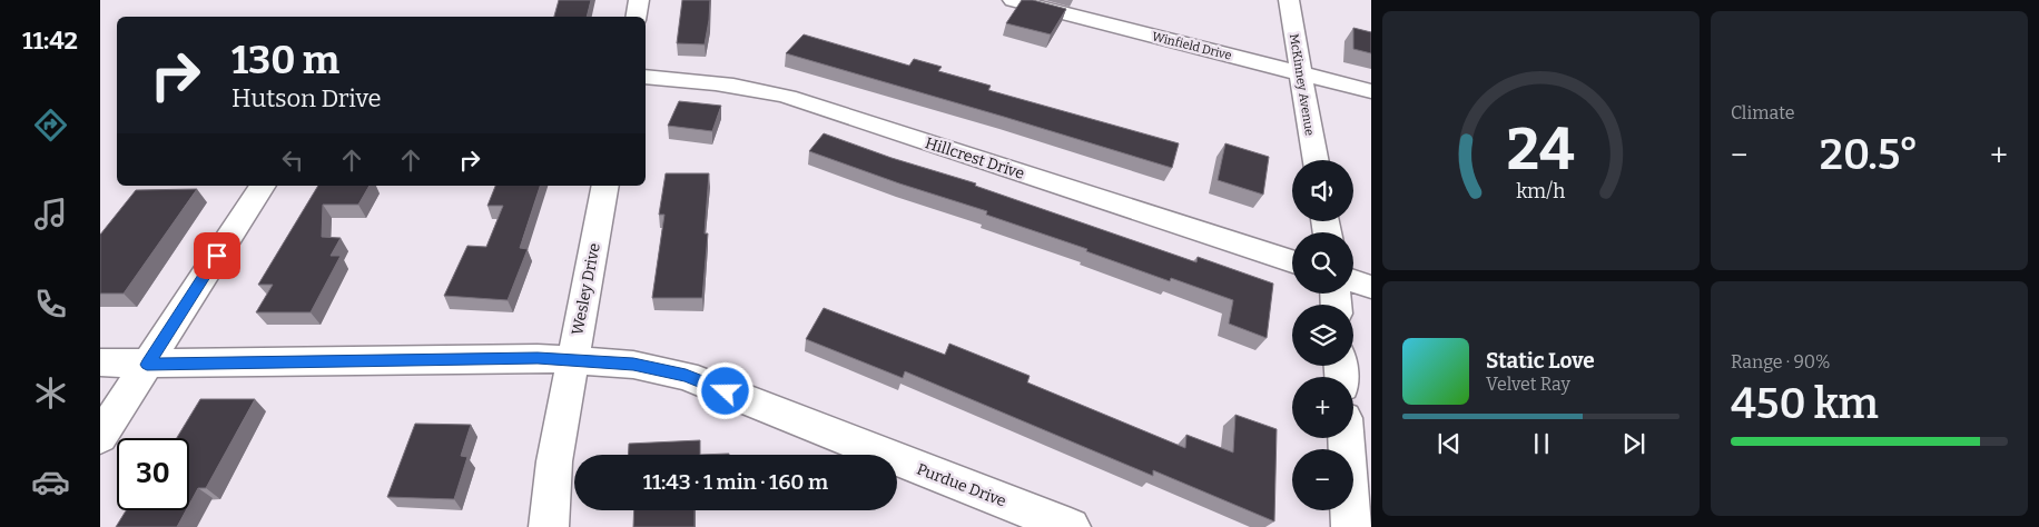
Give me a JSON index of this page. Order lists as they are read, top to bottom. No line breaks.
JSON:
{"streets":{"street":["Winfield Drive","McKinney Avenue","Hillcrest Drive","Wesley Drive","Purdue Drive"]},"crossings":[["Winfield Drive","McKinney Avenue"],["Wesley Drive","Purdue Drive"]],"page":{"tabs":"11:42","tile":["Climate",["Range · 90%","450 km"]],"turn":["130 m","Hutson Drive"],"heat":["−","20.5°","+"],"map_buttons":["+","−"],"song":["Static Love","Velvet Ray"],"limit":"30","trip":"11:43 · 1 min · 160 m","gauge":["24","km/h"]}}
